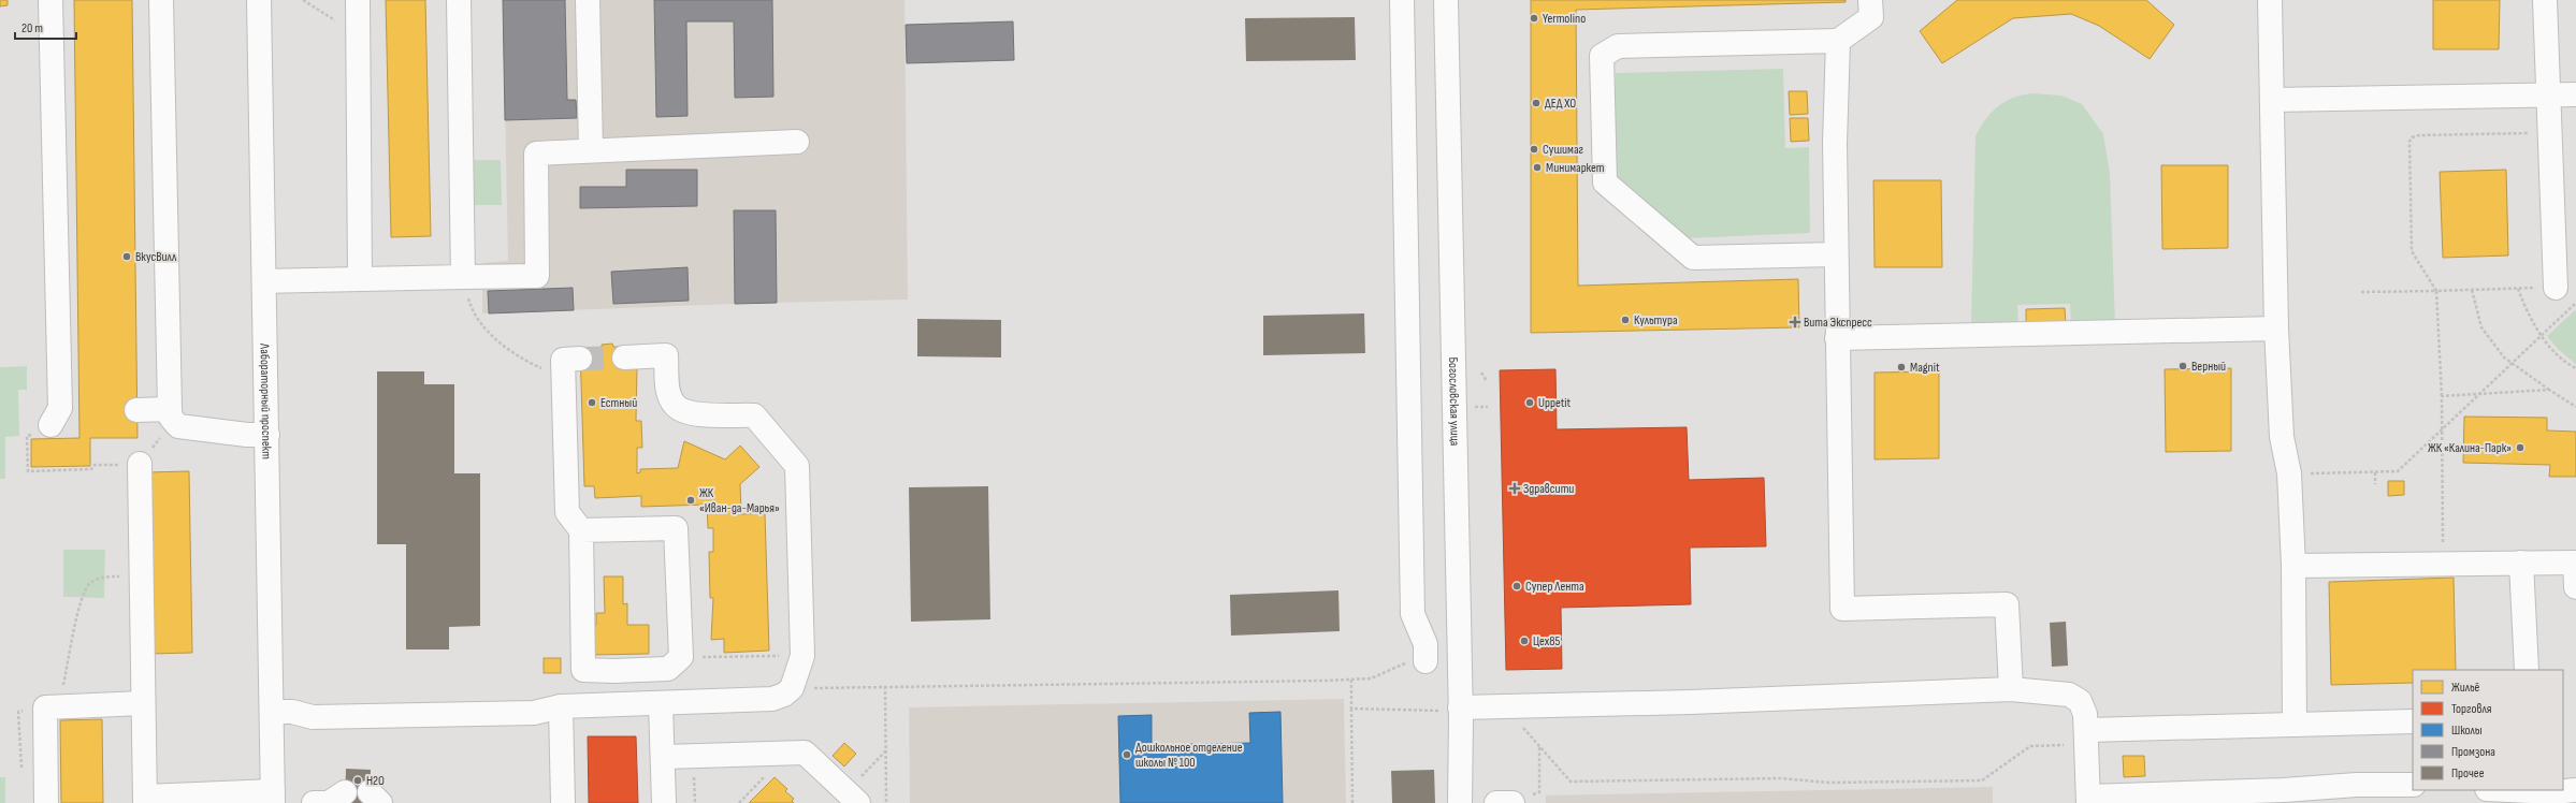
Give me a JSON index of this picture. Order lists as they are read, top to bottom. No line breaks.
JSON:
{"streets":{"street":["Лабораторный проспект","Богословская улица"]},"places":{"other":["Yermolino","ДЕД ХО","Сушимаг","Минимаркет","ВкусВилл","Культура","Верный","Magnit","Естный","Uppetit","ЖК «Калина-Парк»","ЖК «Иван-да-Марья»","Супер Лента","Цех85","Дошкольное отделение школы № 100","H2O"],"health":["Вита Экспресс","Здравсити"]},"legend":["Жильё","Торговля","Школы","Промзона","Прочее"],"scale_bar":"20 m"}
